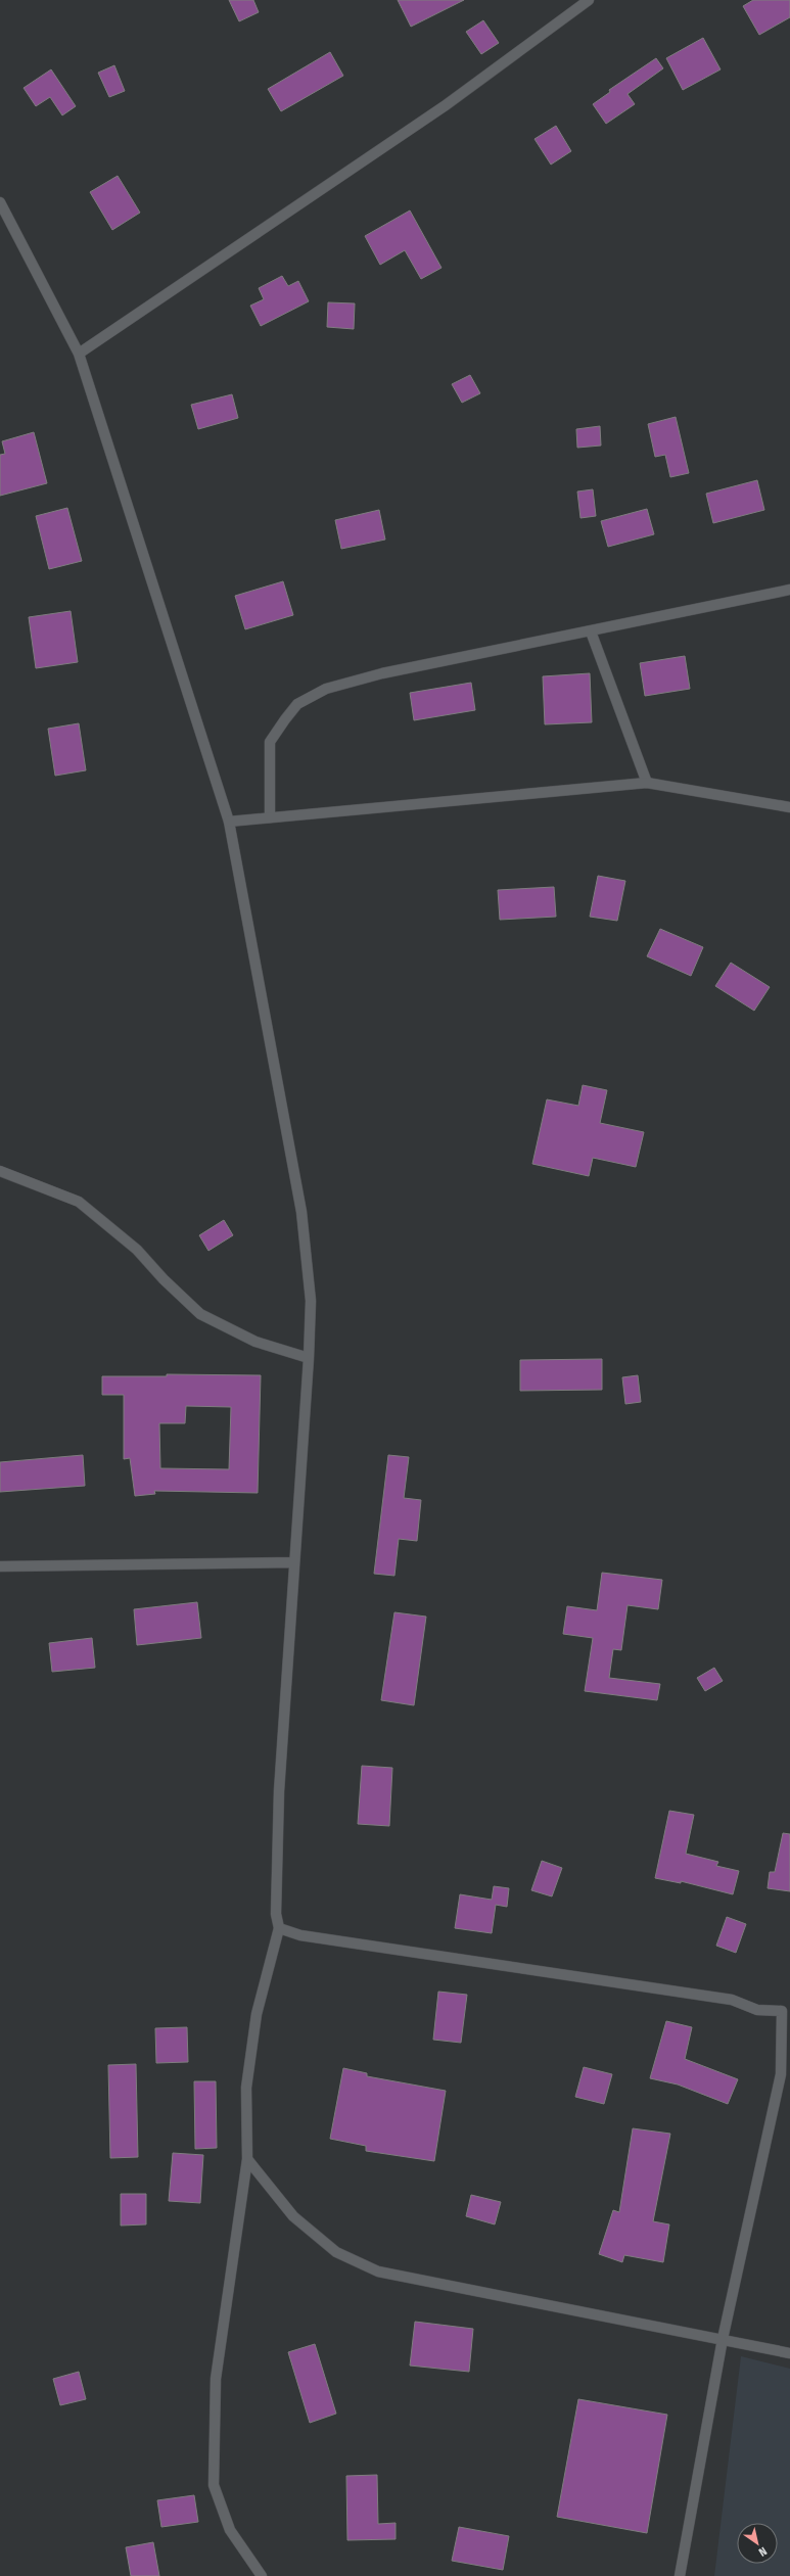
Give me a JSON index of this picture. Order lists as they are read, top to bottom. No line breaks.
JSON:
{"north":"bottom right"}
